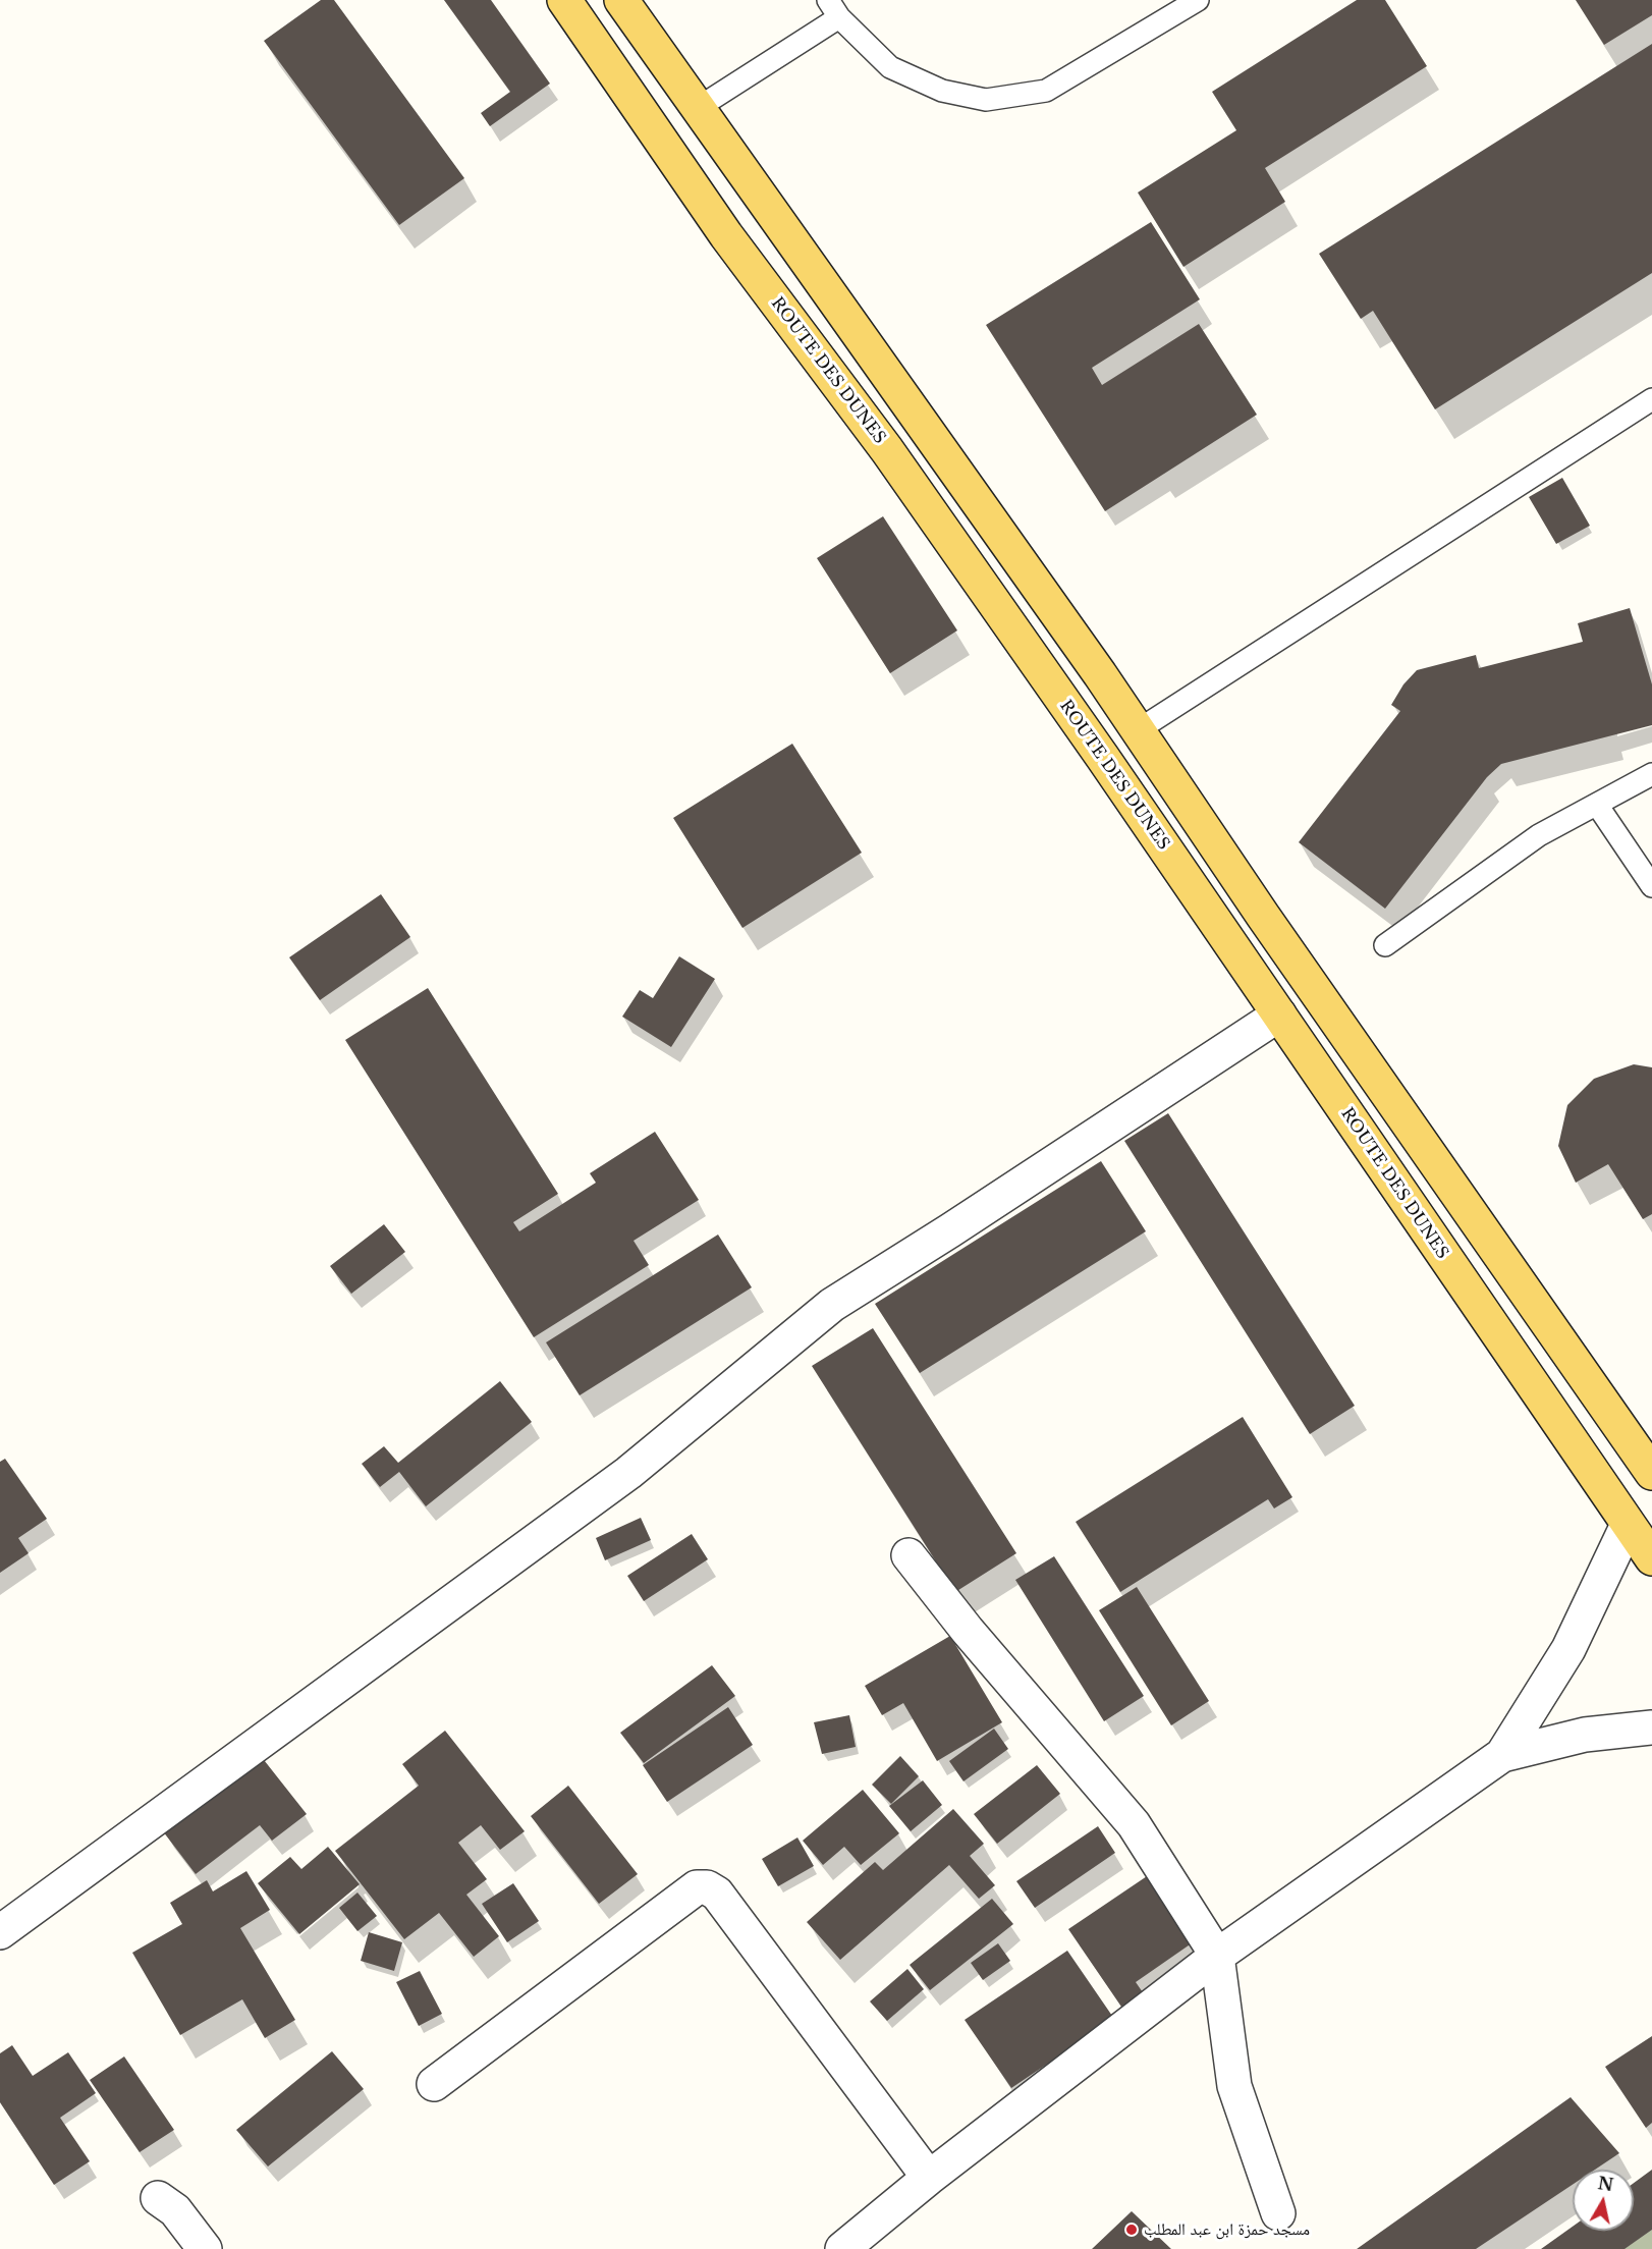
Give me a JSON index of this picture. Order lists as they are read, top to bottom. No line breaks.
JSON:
{"streets":{"main road":["ROUTE DES DUNES"]},"places":["مسجد حمزة ابن عبد المطلب"],"north":"top"}
